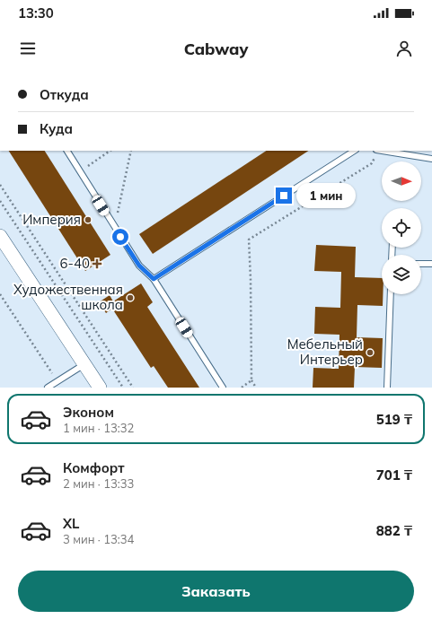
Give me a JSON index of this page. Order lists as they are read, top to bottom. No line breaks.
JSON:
{"places":{"other":["Империя","Художественная школа","Мебельный Интерьер"],"health":["6-40"]},"north":"right","page":{"status":"13:30","header":"Cabway","banner":["Откуда","Куда"],"bubble":"1 мин","list":[{"name":"Эконом","note":"1 мин · 13:32","value":"519 ₸"},{"name":"Комфорт","note":"2 мин · 13:33","value":"701 ₸"},{"name":"XL","note":"3 мин · 13:34","value":"882 ₸"}],"buttons":"Заказать"}}
